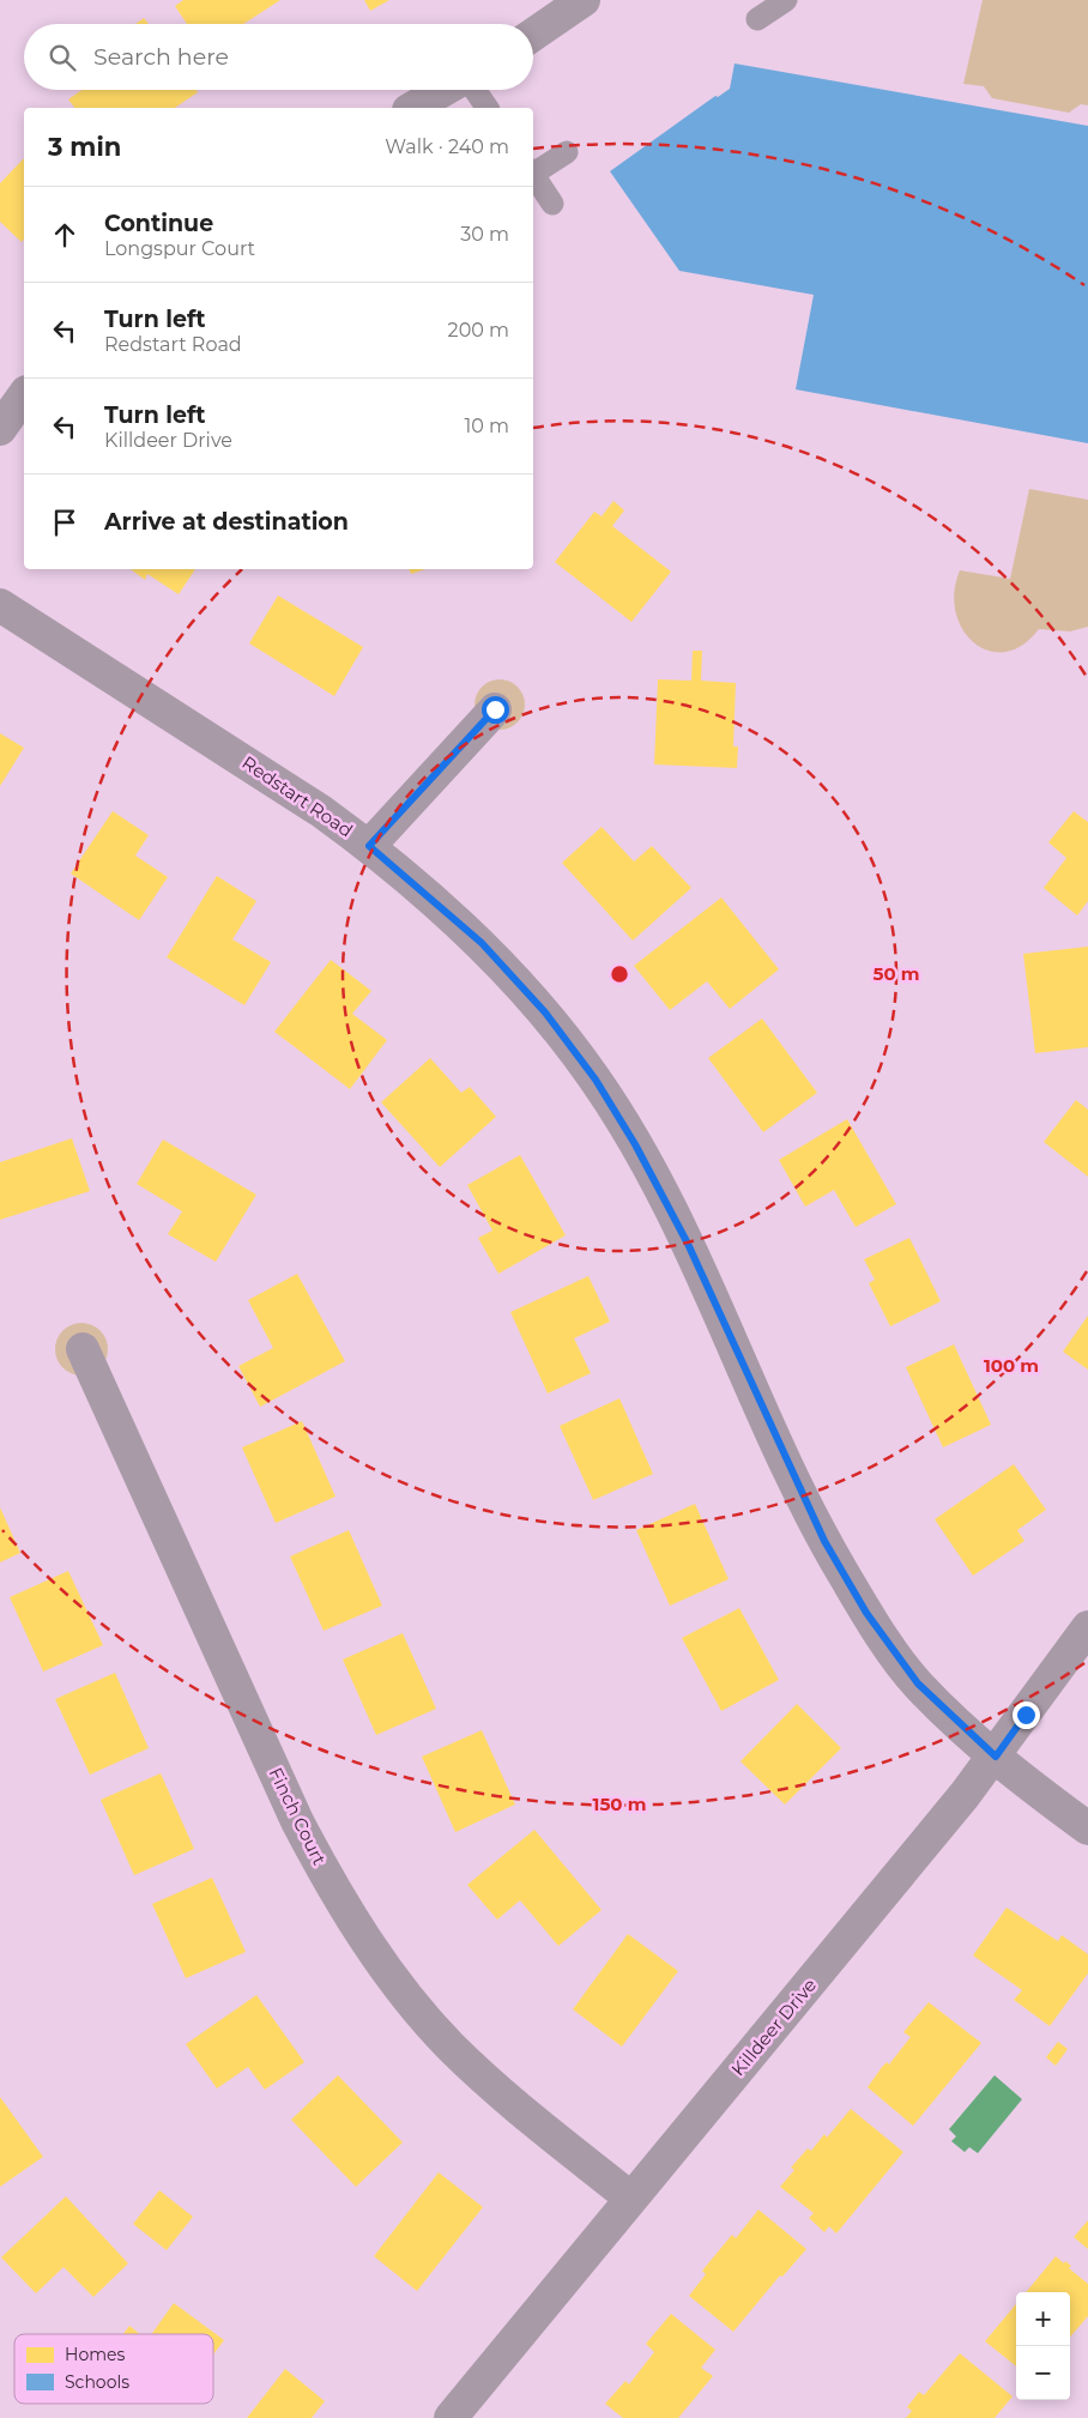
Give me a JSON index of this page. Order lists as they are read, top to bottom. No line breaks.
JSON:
{"streets":{"street":["Redstart Road","Finch Court","Killdeer Drive"]},"crossings":[["Redstart Road","Killdeer Drive"],["Finch Court","Killdeer Drive"]],"legend":["Homes","Schools"],"page":{"search":"Search here","heading":["3 min","Walk · 240 m"],"list":[["Continue","Longspur Court","30 m"],["Turn left","Redstart Road","200 m"],["Turn left","Killdeer Drive","10 m"],"Arrive at destination"],"map_buttons":["+","−"]},"rings":["50 m","100 m","150 m"]}
